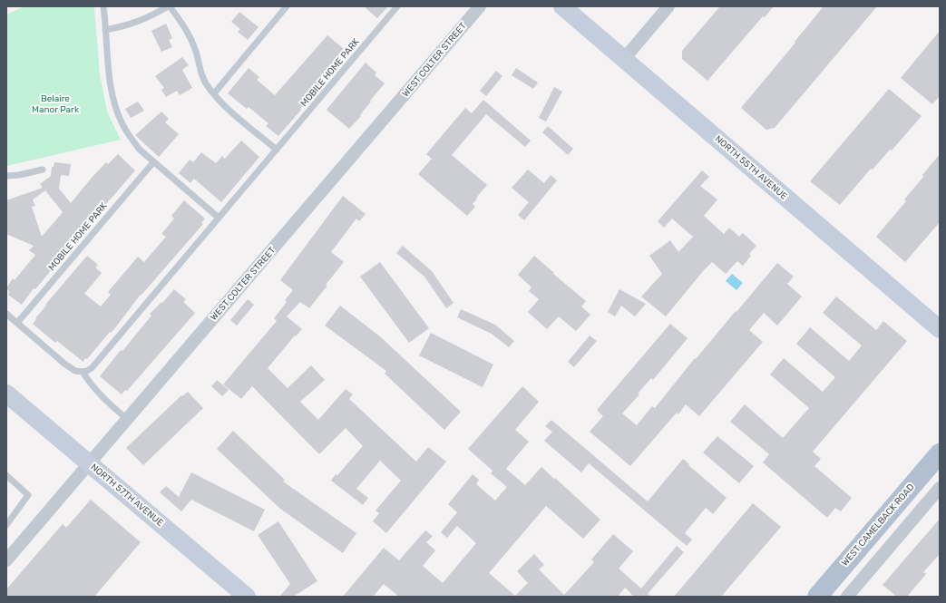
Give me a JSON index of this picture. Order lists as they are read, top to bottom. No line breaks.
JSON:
{"streets":{"main road":["WEST CAMELBACK ROAD"],"street":["WEST COLTER STREET","NORTH 55TH AVENUE","NORTH 57TH AVENUE"],"lane":["MOBILE HOME PARK"]},"crossings":[["WEST COLTER STREET","NORTH 57TH AVENUE"]],"parks":["Belaire Manor Park"]}
